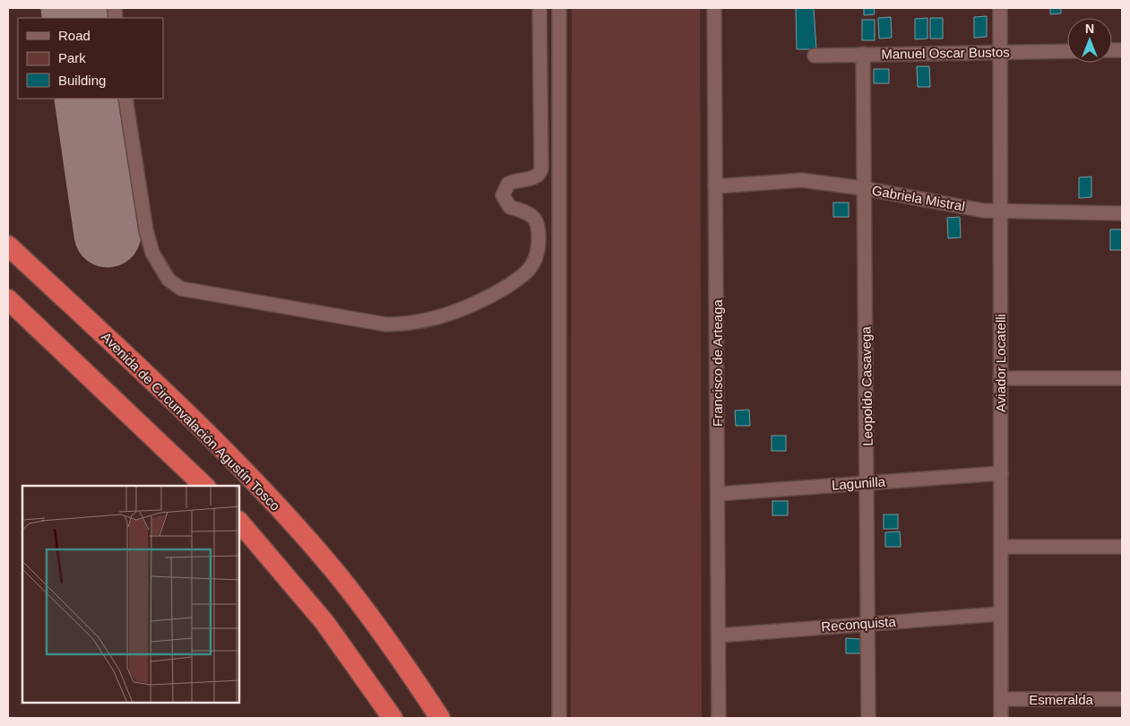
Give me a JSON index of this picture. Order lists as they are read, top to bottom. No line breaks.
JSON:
{"streets":{"highway":["Avenida de Circunvalación Agustín Tosco"],"street":["Manuel Oscar Bustos","Gabriela Mistral","Francisco de Arteaga","Aviador Locatelli","Leopoldo Casavega","Lagunilla","Reconquista","Esmeralda"]},"crossings":[["Manuel Oscar Bustos","Aviador Locatelli"],["Manuel Oscar Bustos","Leopoldo Casavega"],["Gabriela Mistral","Francisco de Arteaga"],["Gabriela Mistral","Aviador Locatelli"],["Gabriela Mistral","Leopoldo Casavega"],["Francisco de Arteaga","Lagunilla"],["Francisco de Arteaga","Reconquista"],["Aviador Locatelli","Lagunilla"],["Aviador Locatelli","Reconquista"],["Aviador Locatelli","Esmeralda"],["Leopoldo Casavega","Lagunilla"],["Leopoldo Casavega","Reconquista"]],"legend":["Road","Park","Building"],"north":"top"}
